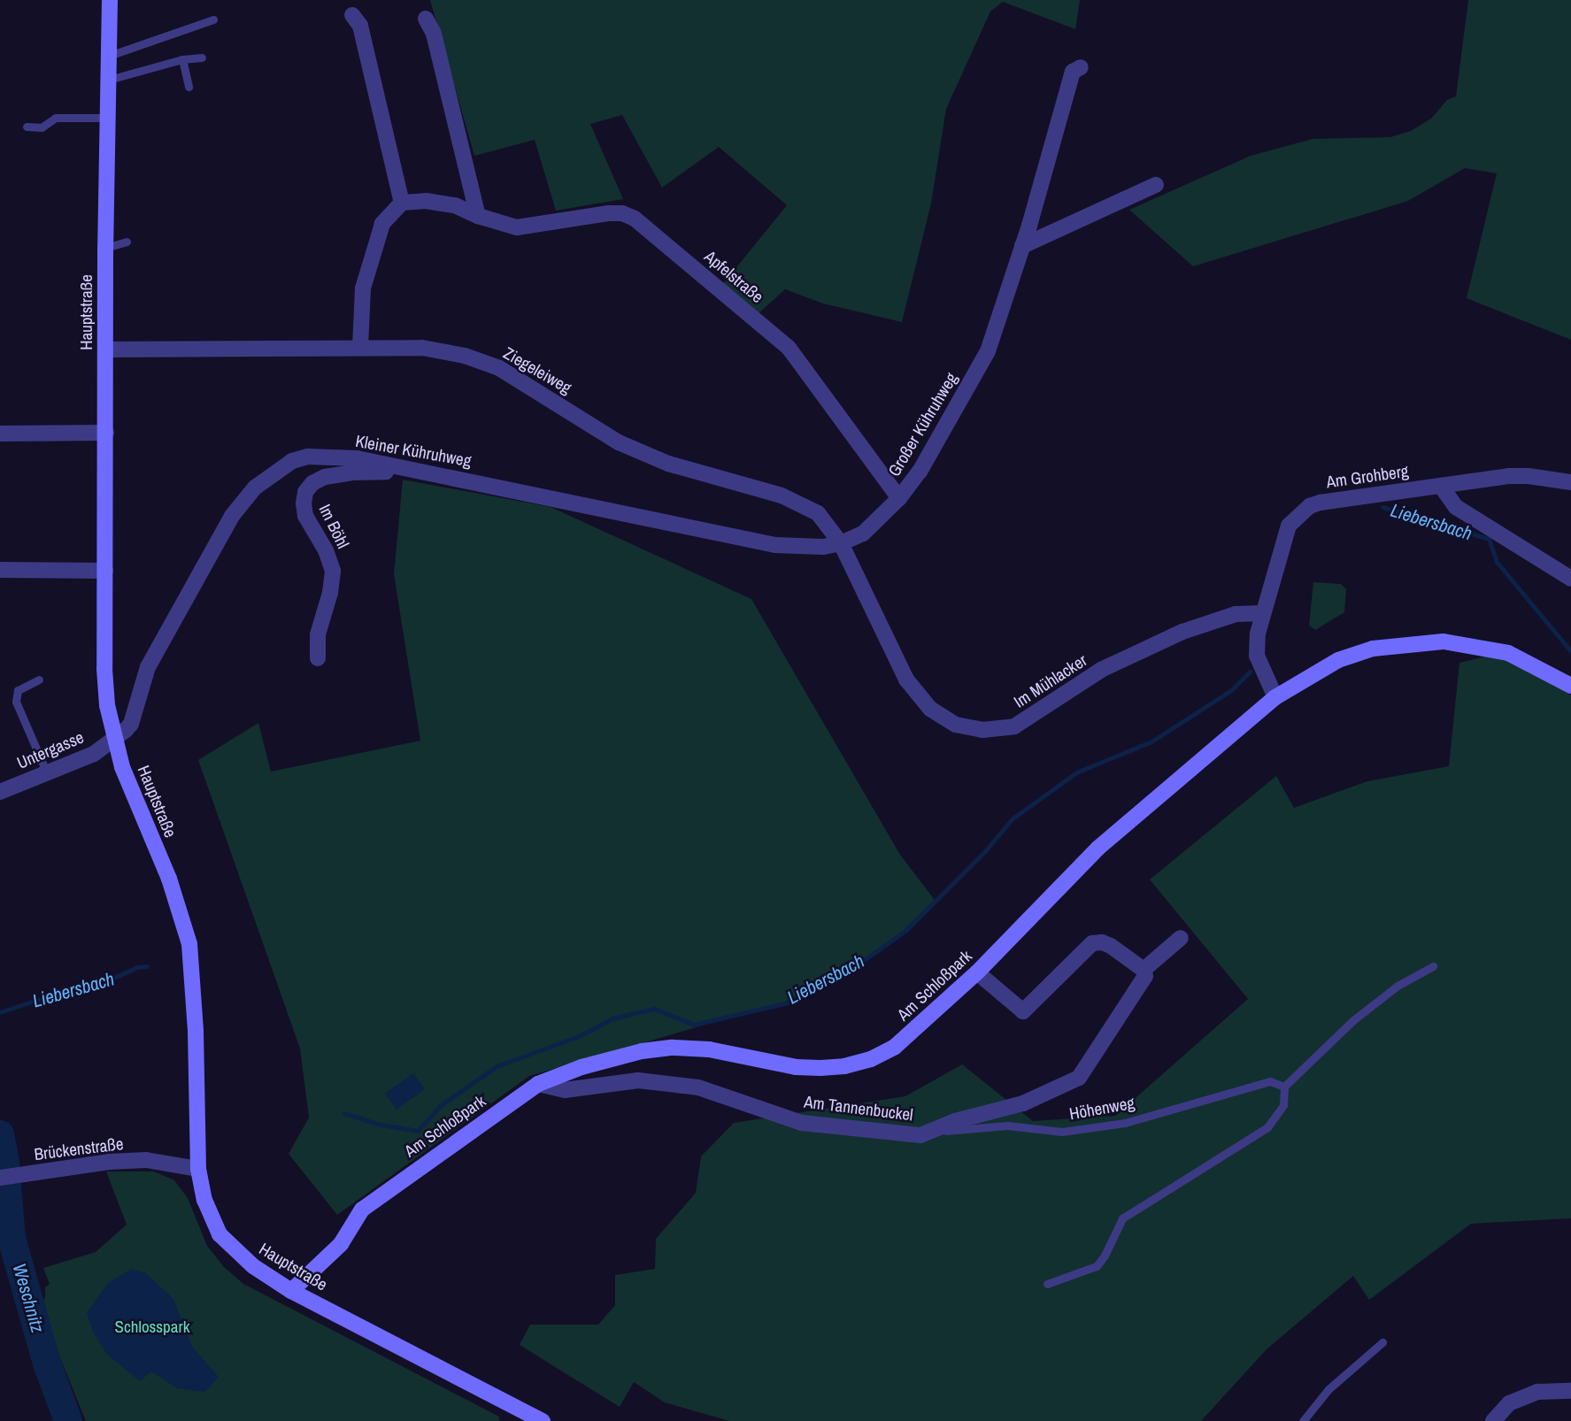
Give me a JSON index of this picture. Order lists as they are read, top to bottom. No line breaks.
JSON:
{"streets":{"main road":["Hauptstraße","Am Schloßpark"],"street":["Apfelstraße","Ziegeleiweg","Großer Kühruhweg","Kleiner Kühruhweg","Am Grohberg","Im Böhl","Im Mühlacker","Untergasse","Am Tannenbuckel","Brückenstraße"],"lane":["Höhenweg"]},"crossings":[["Apfelstraße","Großer Kühruhweg"],["Hauptstraße","Ziegeleiweg"],["Hauptstraße","Kleiner Kühruhweg"],["Hauptstraße","Untergasse"],["Hauptstraße","Am Schloßpark"],["Hauptstraße","Brückenstraße"],["Ziegeleiweg","Großer Kühruhweg"],["Ziegeleiweg","Im Mühlacker"],["Großer Kühruhweg","Kleiner Kühruhweg"],["Großer Kühruhweg","Im Mühlacker"],["Kleiner Kühruhweg","Im Böhl"],["Kleiner Kühruhweg","Untergasse"],["Am Grohberg","Im Mühlacker"],["Am Grohberg","Am Schloßpark"],["Am Schloßpark","Am Tannenbuckel"],["Am Tannenbuckel","Höhenweg"]],"water":["Liebersbach","Weschnitz"],"parks":["Schlosspark"]}
